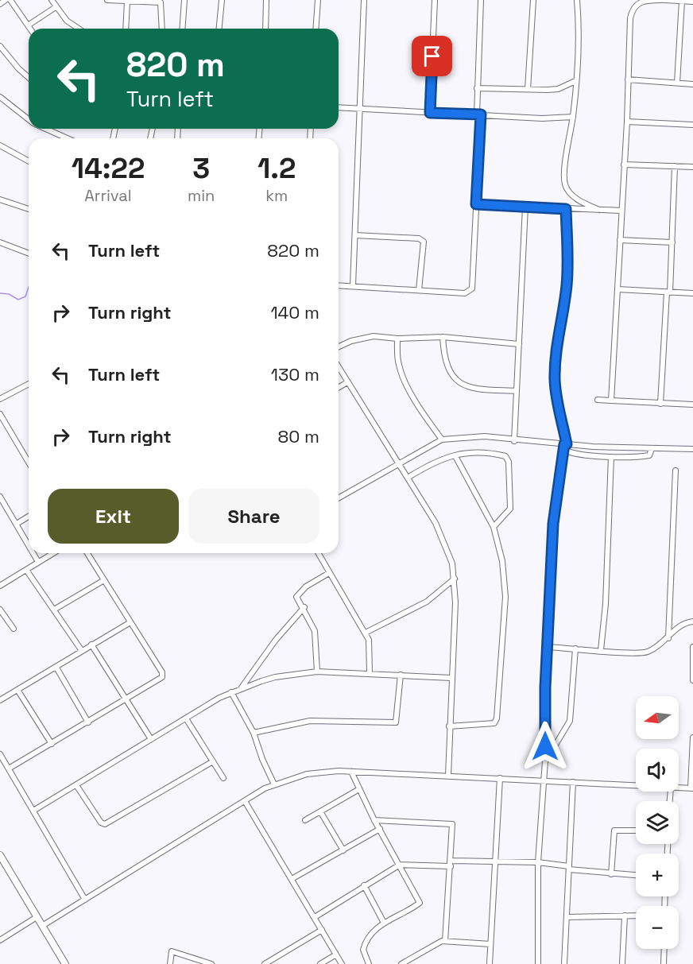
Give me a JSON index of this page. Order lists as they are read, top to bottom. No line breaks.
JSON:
{"north":"left","page":{"turn":["820 m","Turn left"],"eta":["14:22","Arrival","3","min","1.2","km"],"list":[{"name":"Turn left","value":"820 m"},{"name":"Turn right","value":"140 m"},{"name":"Turn left","value":"130 m"},{"name":"Turn right","value":"80 m"}],"buttons":["Exit","Share"],"map_buttons":["+","−"]}}
